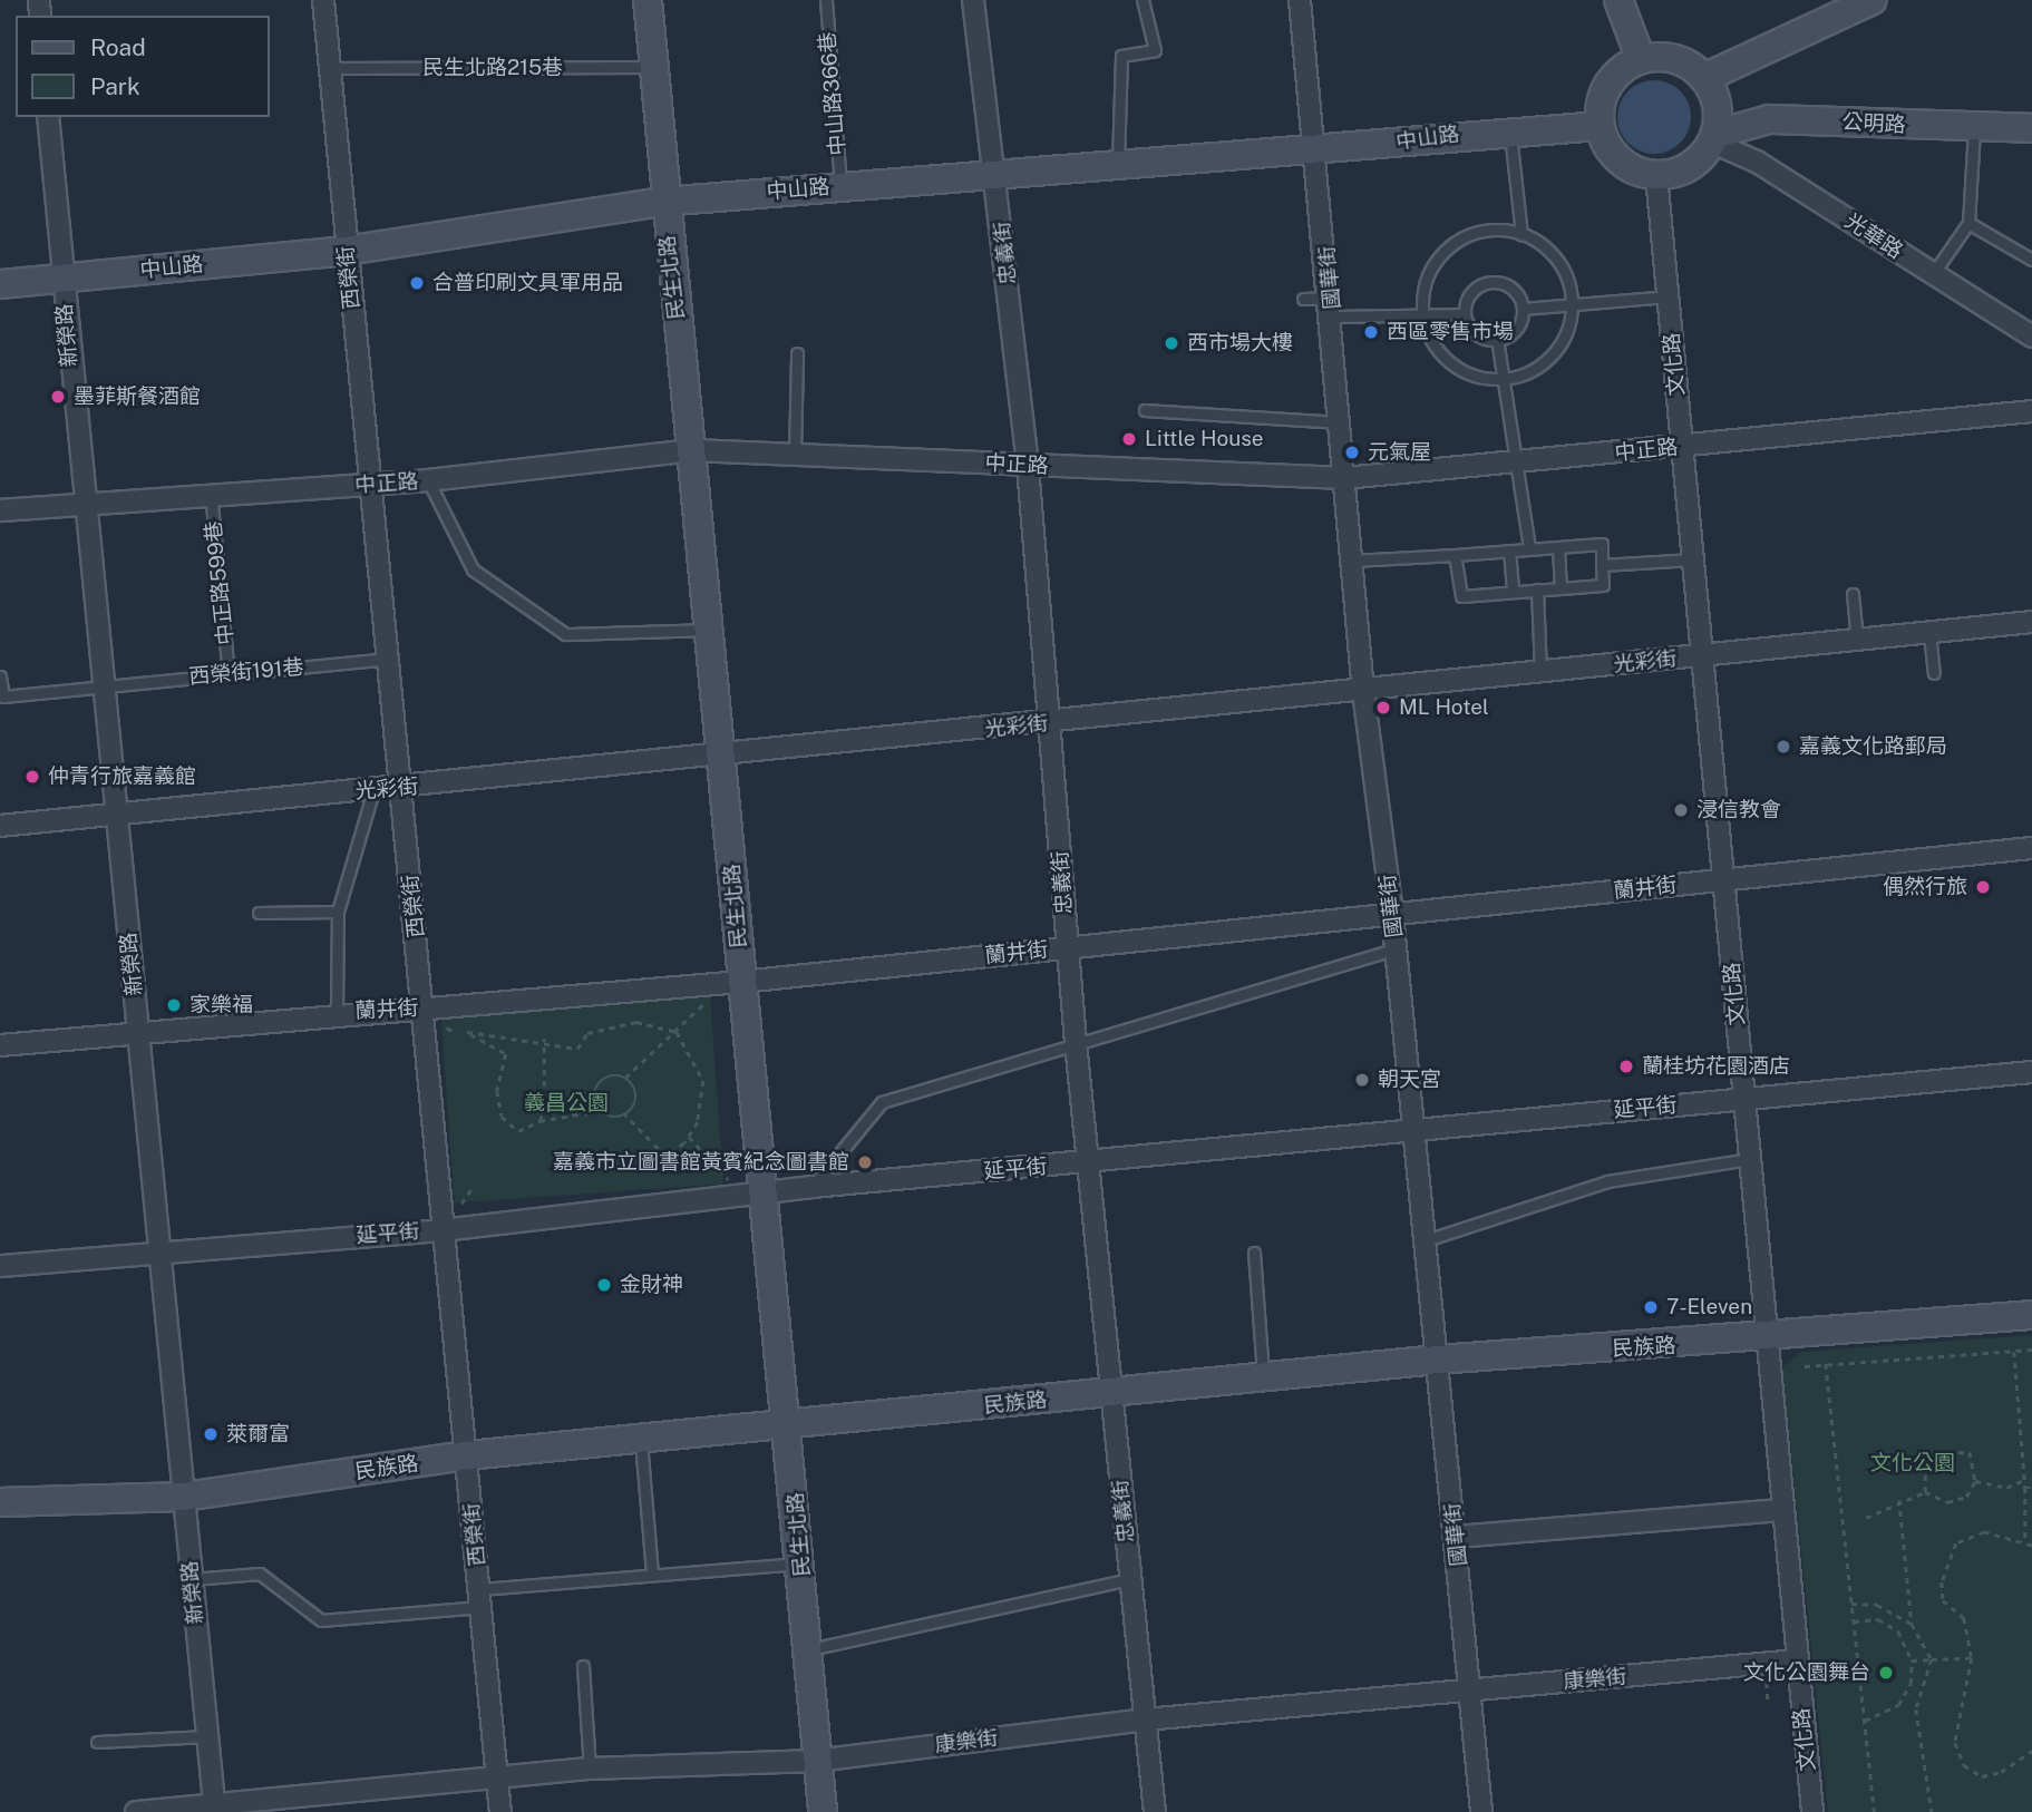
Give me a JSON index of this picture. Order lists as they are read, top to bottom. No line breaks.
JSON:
{"streets":{"main road":["公明路","中山路","民生北路","民族路"],"street":["光華路","忠義街","西榮街","國華街","新榮路","文化路","中正路","光彩街","蘭井街","延平街","康樂街"],"lane":["民生北路215巷","中山路366巷","中正路599巷","西榮街191巷"]},"crossings":[["民生北路215巷","西榮街"],["民生北路215巷","民生北路"],["中山路366巷","中山路"],["公明路","中山路"],["公明路","光華路"],["公明路","文化路"],["中山路","光華路"],["中山路","忠義街"],["中山路","西榮街"],["中山路","民生北路"],["中山路","國華街"],["中山路","新榮路"],["中山路","文化路"],["光華路","文化路"],["忠義街","中正路"],["忠義街","光彩街"],["忠義街","蘭井街"],["忠義街","延平街"],["忠義街","民族路"],["忠義街","康樂街"],["西榮街","中正路"],["西榮街","光彩街"],["西榮街","西榮街191巷"],["西榮街","蘭井街"],["西榮街","延平街"],["西榮街","民族路"],["西榮街","康樂街"],["民生北路","中正路"],["民生北路","光彩街"],["民生北路","蘭井街"],["民生北路","延平街"],["民生北路","民族路"],["民生北路","康樂街"],["國華街","中正路"],["國華街","光彩街"],["國華街","蘭井街"],["國華街","延平街"],["國華街","民族路"],["國華街","康樂街"],["新榮路","中正路"],["新榮路","光彩街"],["新榮路","西榮街191巷"],["新榮路","蘭井街"],["新榮路","延平街"],["新榮路","民族路"],["新榮路","康樂街"],["文化路","中正路"],["文化路","光彩街"],["文化路","蘭井街"],["文化路","延平街"],["文化路","民族路"],["文化路","康樂街"],["中正路","中正路599巷"],["中正路599巷","西榮街191巷"]],"parks":["義昌公園","文化公園"],"places":["合普印刷文具軍用品","西區零售市場","西市場大樓","墨菲斯餐酒館","Little House","元氣屋","ML Hotel","嘉義文化路郵局","仲青行旅嘉義館","浸信教會","偶然行旅","家樂福","蘭桂坊花園酒店","朝天宮","嘉義市立圖書館黃賓紀念圖書館","金財神","7-Eleven","萊爾富","文化公園舞台"],"legend":["Road","Park"]}
